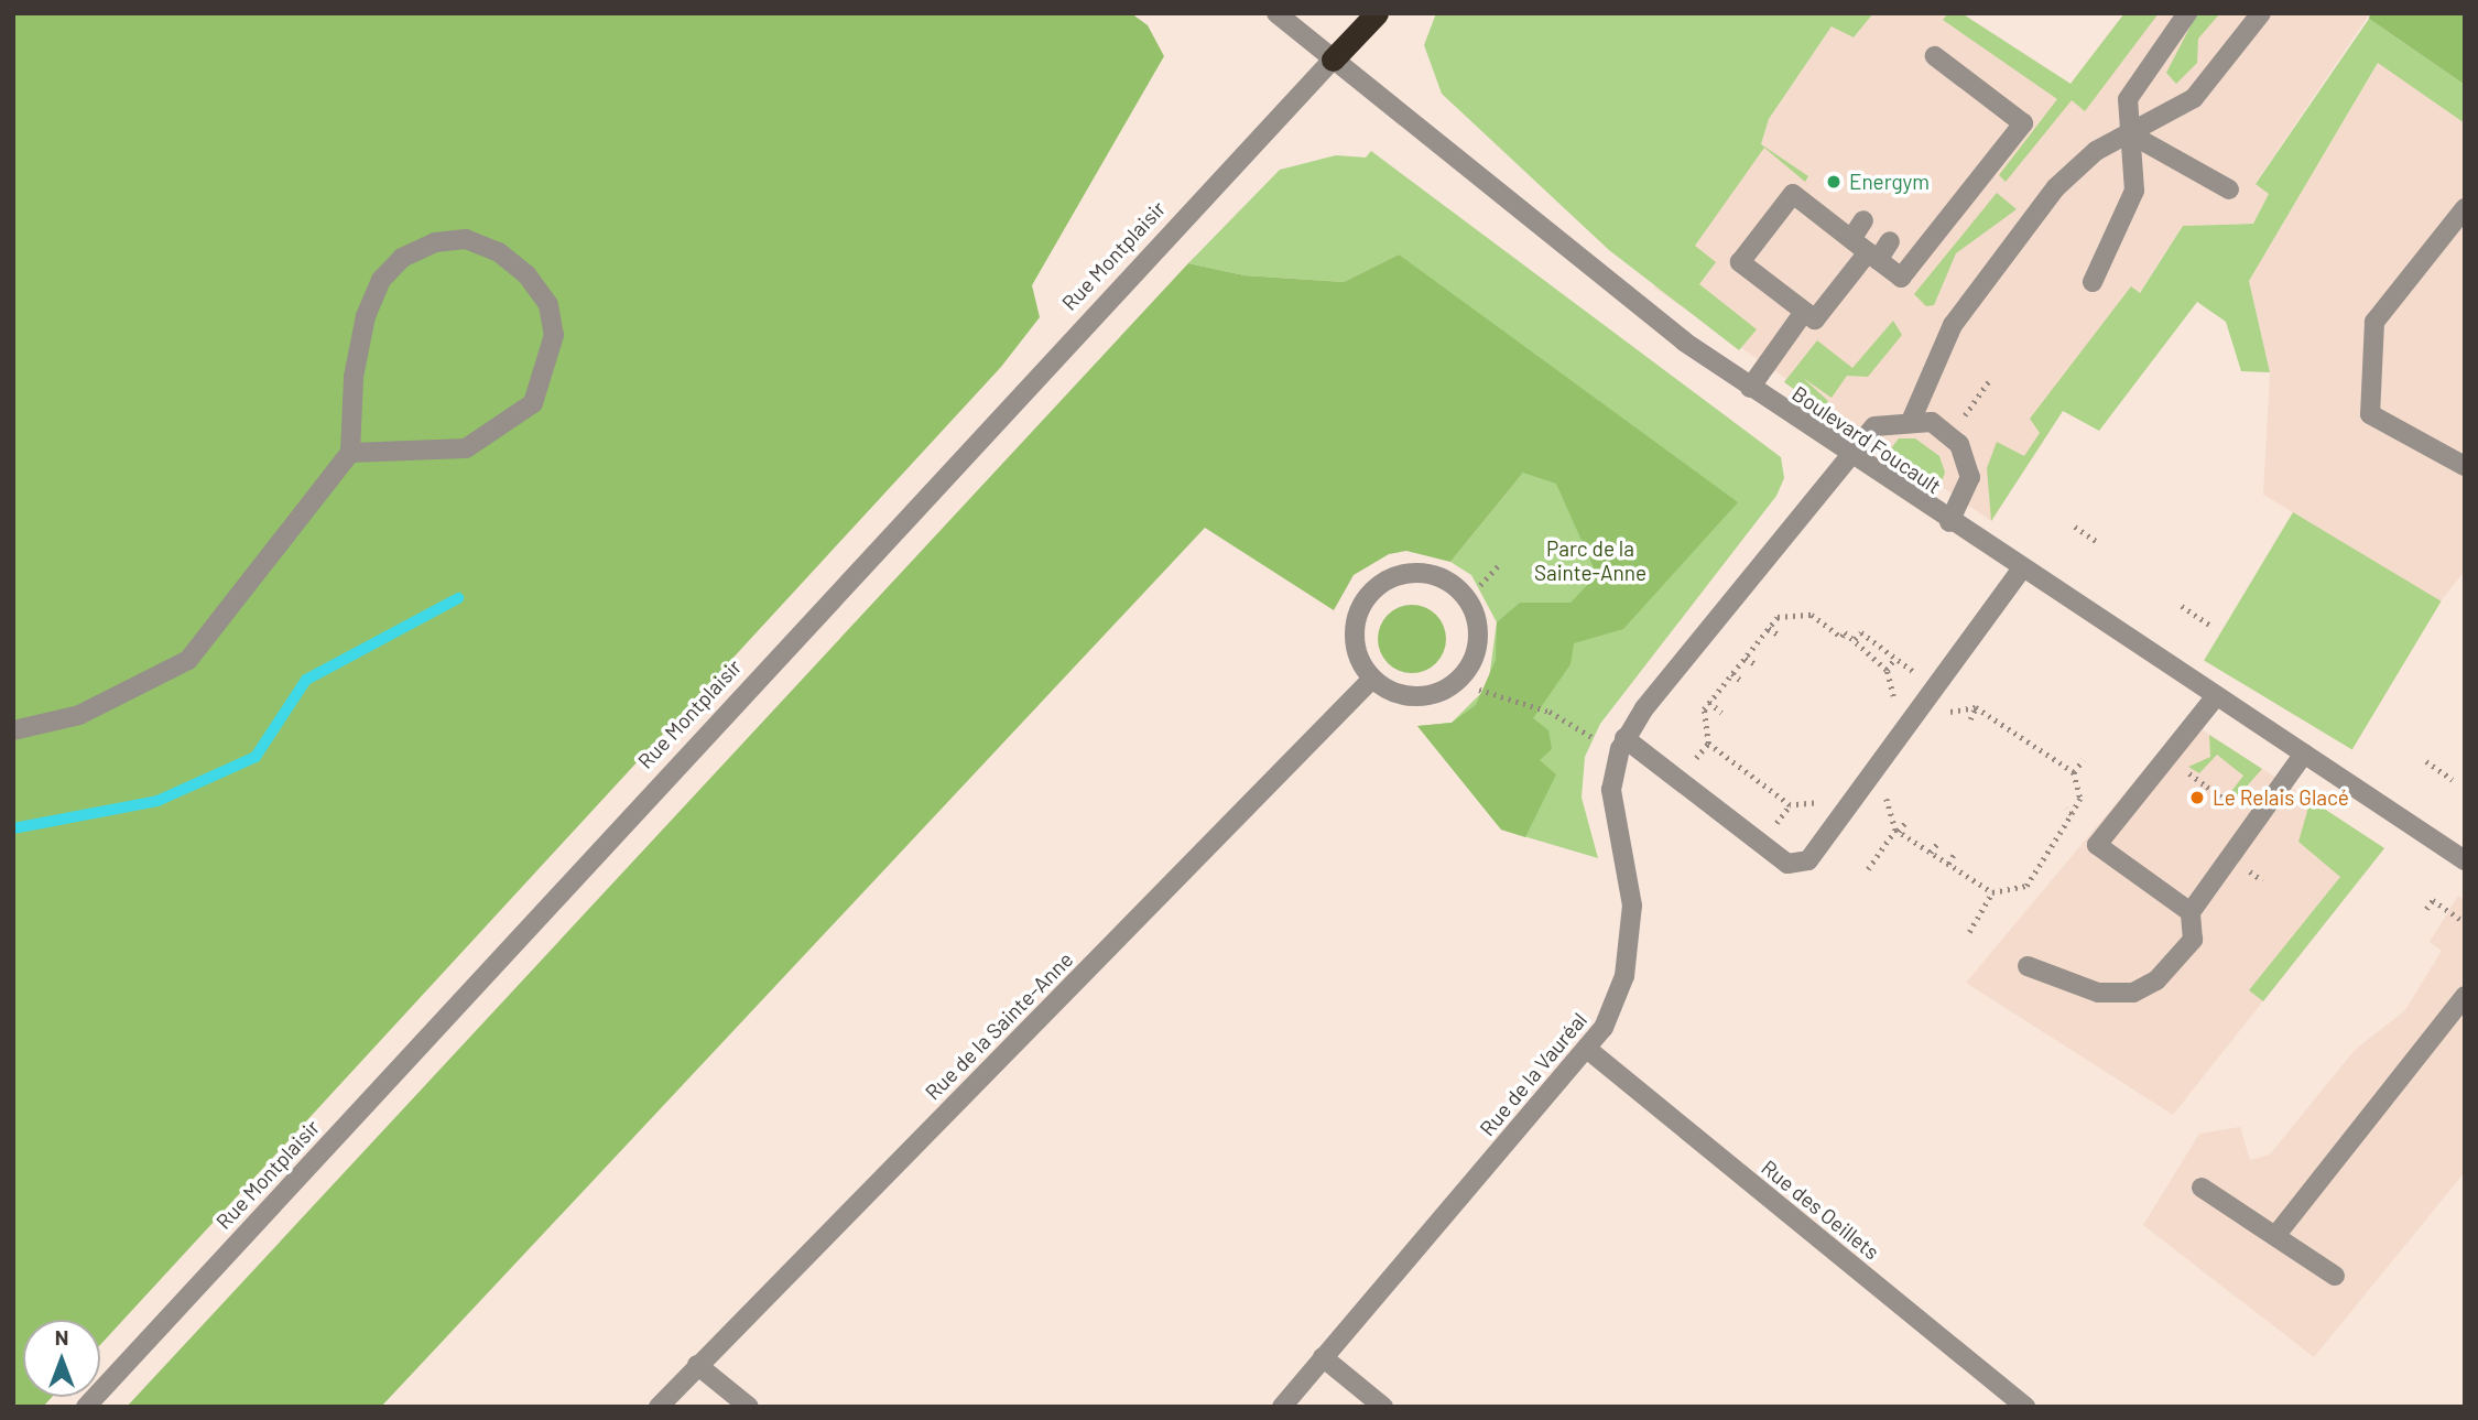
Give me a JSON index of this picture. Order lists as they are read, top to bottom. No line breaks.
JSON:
{"streets":{"street":["Rue Montplaisir","Boulevard Foucault","Rue de la Sainte-Anne","Rue de la Vauréal","Rue des Oeillets"]},"crossings":[["Rue Montplaisir","Boulevard Foucault"],["Boulevard Foucault","Rue de la Vauréal"],["Rue de la Vauréal","Rue des Oeillets"]],"parks":["Parc de la Sainte-Anne"],"places":["Energym","Le Relais Glacé"],"north":"top"}
